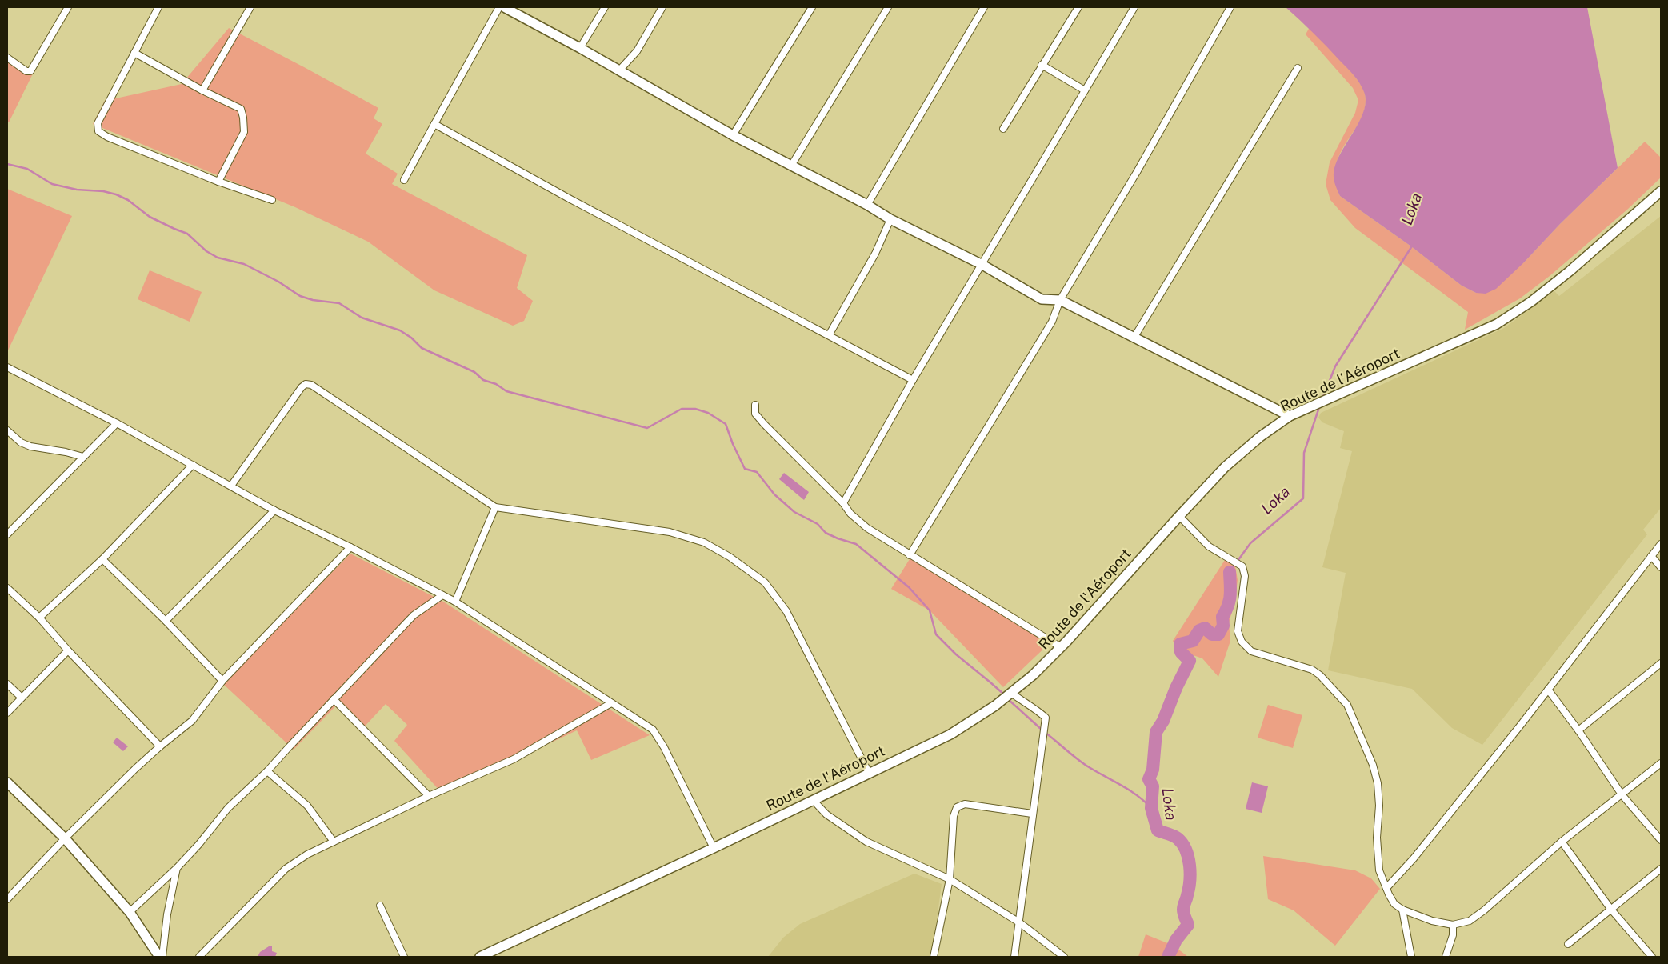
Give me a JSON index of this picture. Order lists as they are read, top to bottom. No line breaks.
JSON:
{"streets":{"main road":["Route de l'Aéroport"]},"water":["Loka"]}
